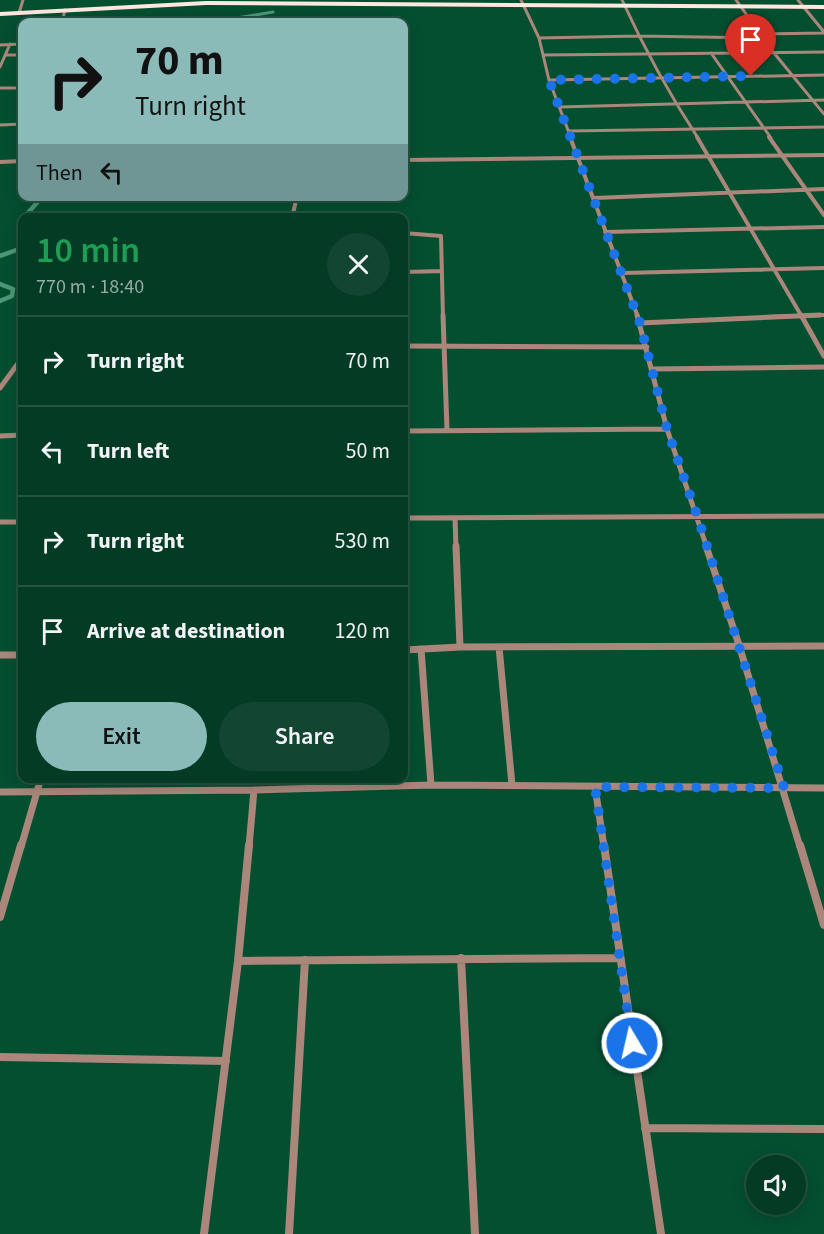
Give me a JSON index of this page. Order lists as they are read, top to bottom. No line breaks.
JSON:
{"page":{"turn":["70 m","Turn right"],"then":"Then","heading":["10 min","770 m · 18:40"],"list":[{"name":"Turn right","value":"70 m"},{"name":"Turn left","value":"50 m"},{"name":"Turn right","value":"530 m"},{"name":"Arrive at destination","value":"120 m"}],"buttons":["Exit","Share"]}}
